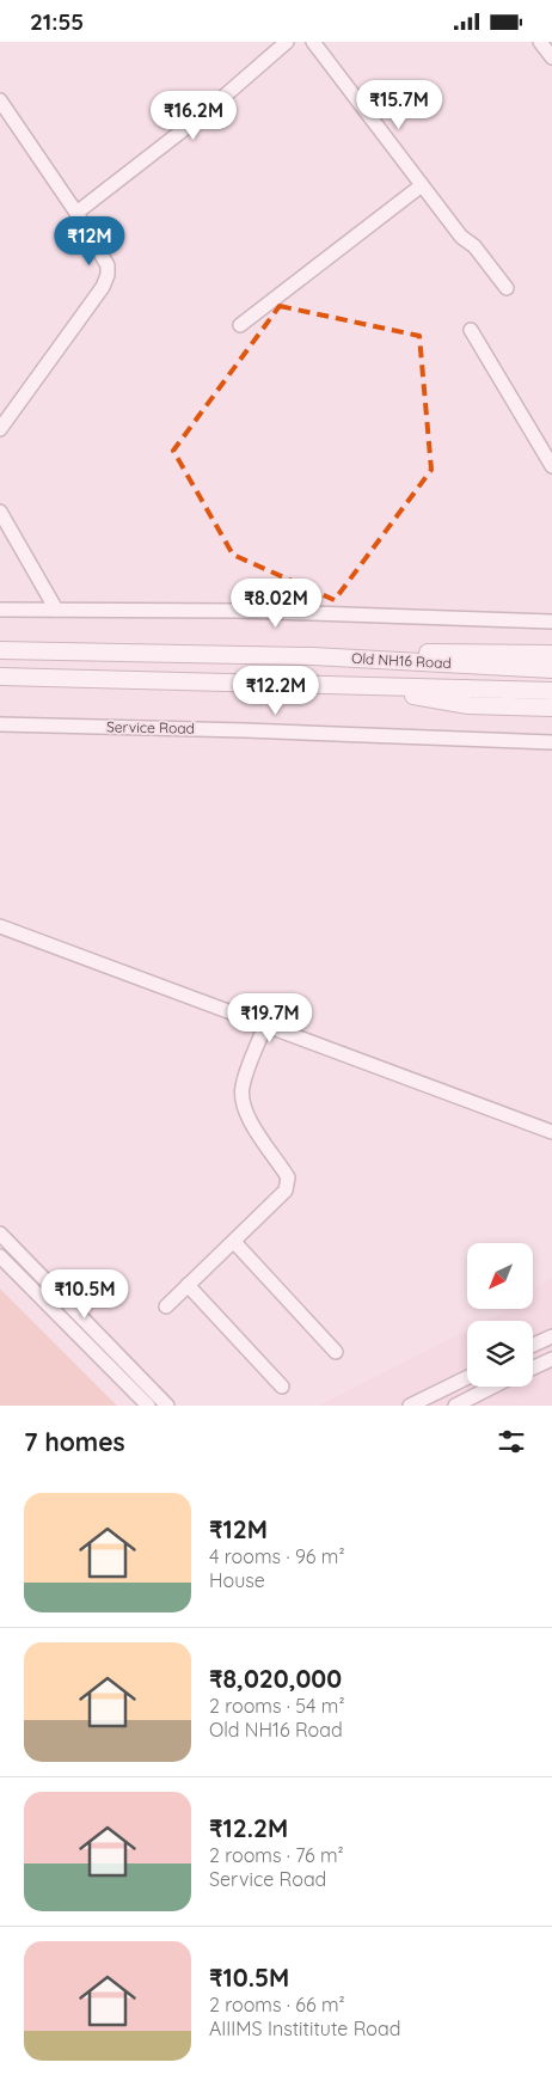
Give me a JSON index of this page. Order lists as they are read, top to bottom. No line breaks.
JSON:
{"streets":{"main road":["Old NH16 Road"],"street":["Service Road"]},"north":"bottom left","page":{"status":"21:55","price":["₹15.7M","₹16.2M","₹12M","₹8.02M","₹12.2M","₹19.7M","₹10.5M"],"heading":"7 homes","list":[{"name":"₹12M","note":"4 rooms · 96 m² · House"},{"name":"₹8,020,000","note":"2 rooms · 54 m² · Old NH16 Road"},{"name":"₹12.2M","note":"2 rooms · 76 m² · Service Road"},{"name":"₹10.5M","note":"2 rooms · 66 m² · AIIIMS Instititute Road"}]}}
